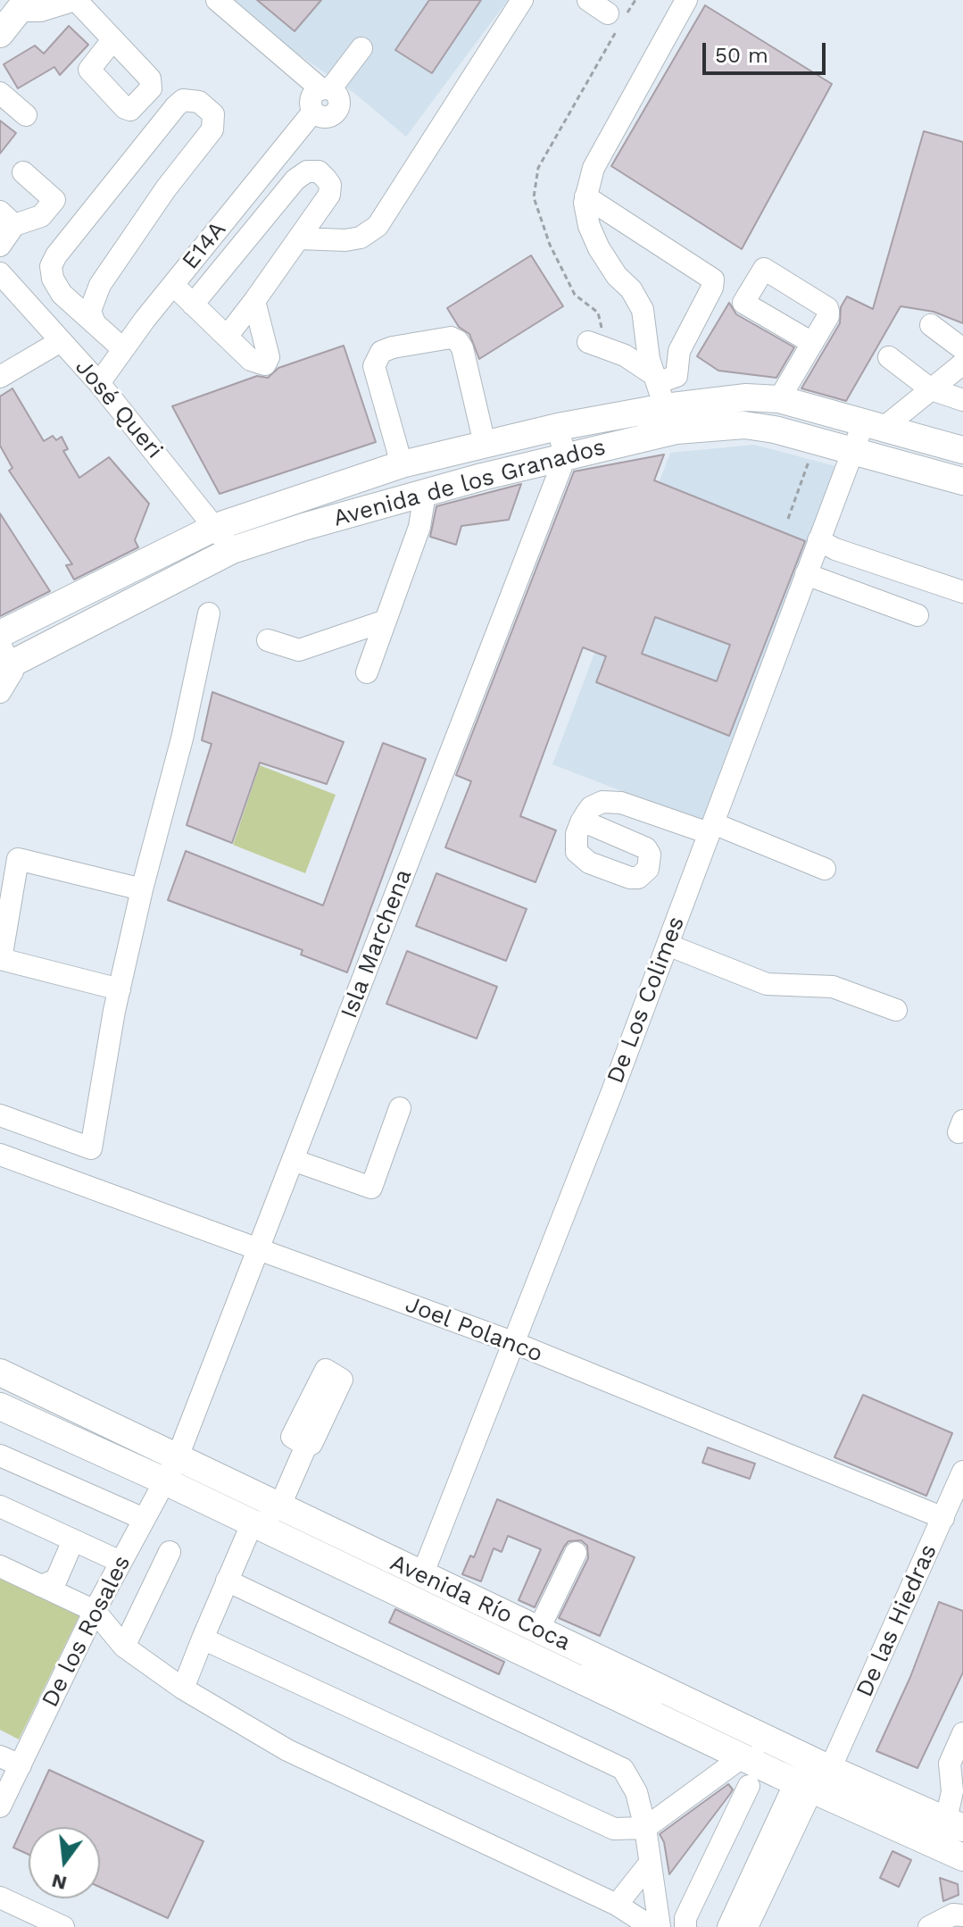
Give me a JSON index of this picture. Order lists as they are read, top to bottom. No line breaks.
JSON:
{"streets":{"main road":["Avenida de los Granados","Avenida Río Coca"],"street":["E14A","José Queri","Isla Marchena","De Los Colimes","Joel Polanco","De las Hiedras","De los Rosales"]},"crossings":[["E14A","José Queri"],["José Queri","Avenida de los Granados"],["Avenida de los Granados","Isla Marchena"],["Avenida de los Granados","De Los Colimes"],["Isla Marchena","Joel Polanco"],["Isla Marchena","Avenida Río Coca"],["Isla Marchena","De los Rosales"],["De Los Colimes","Joel Polanco"],["De Los Colimes","Avenida Río Coca"],["Joel Polanco","De las Hiedras"],["Avenida Río Coca","De las Hiedras"],["Avenida Río Coca","De los Rosales"]],"scale_bar":"50 m","north":"bottom"}
